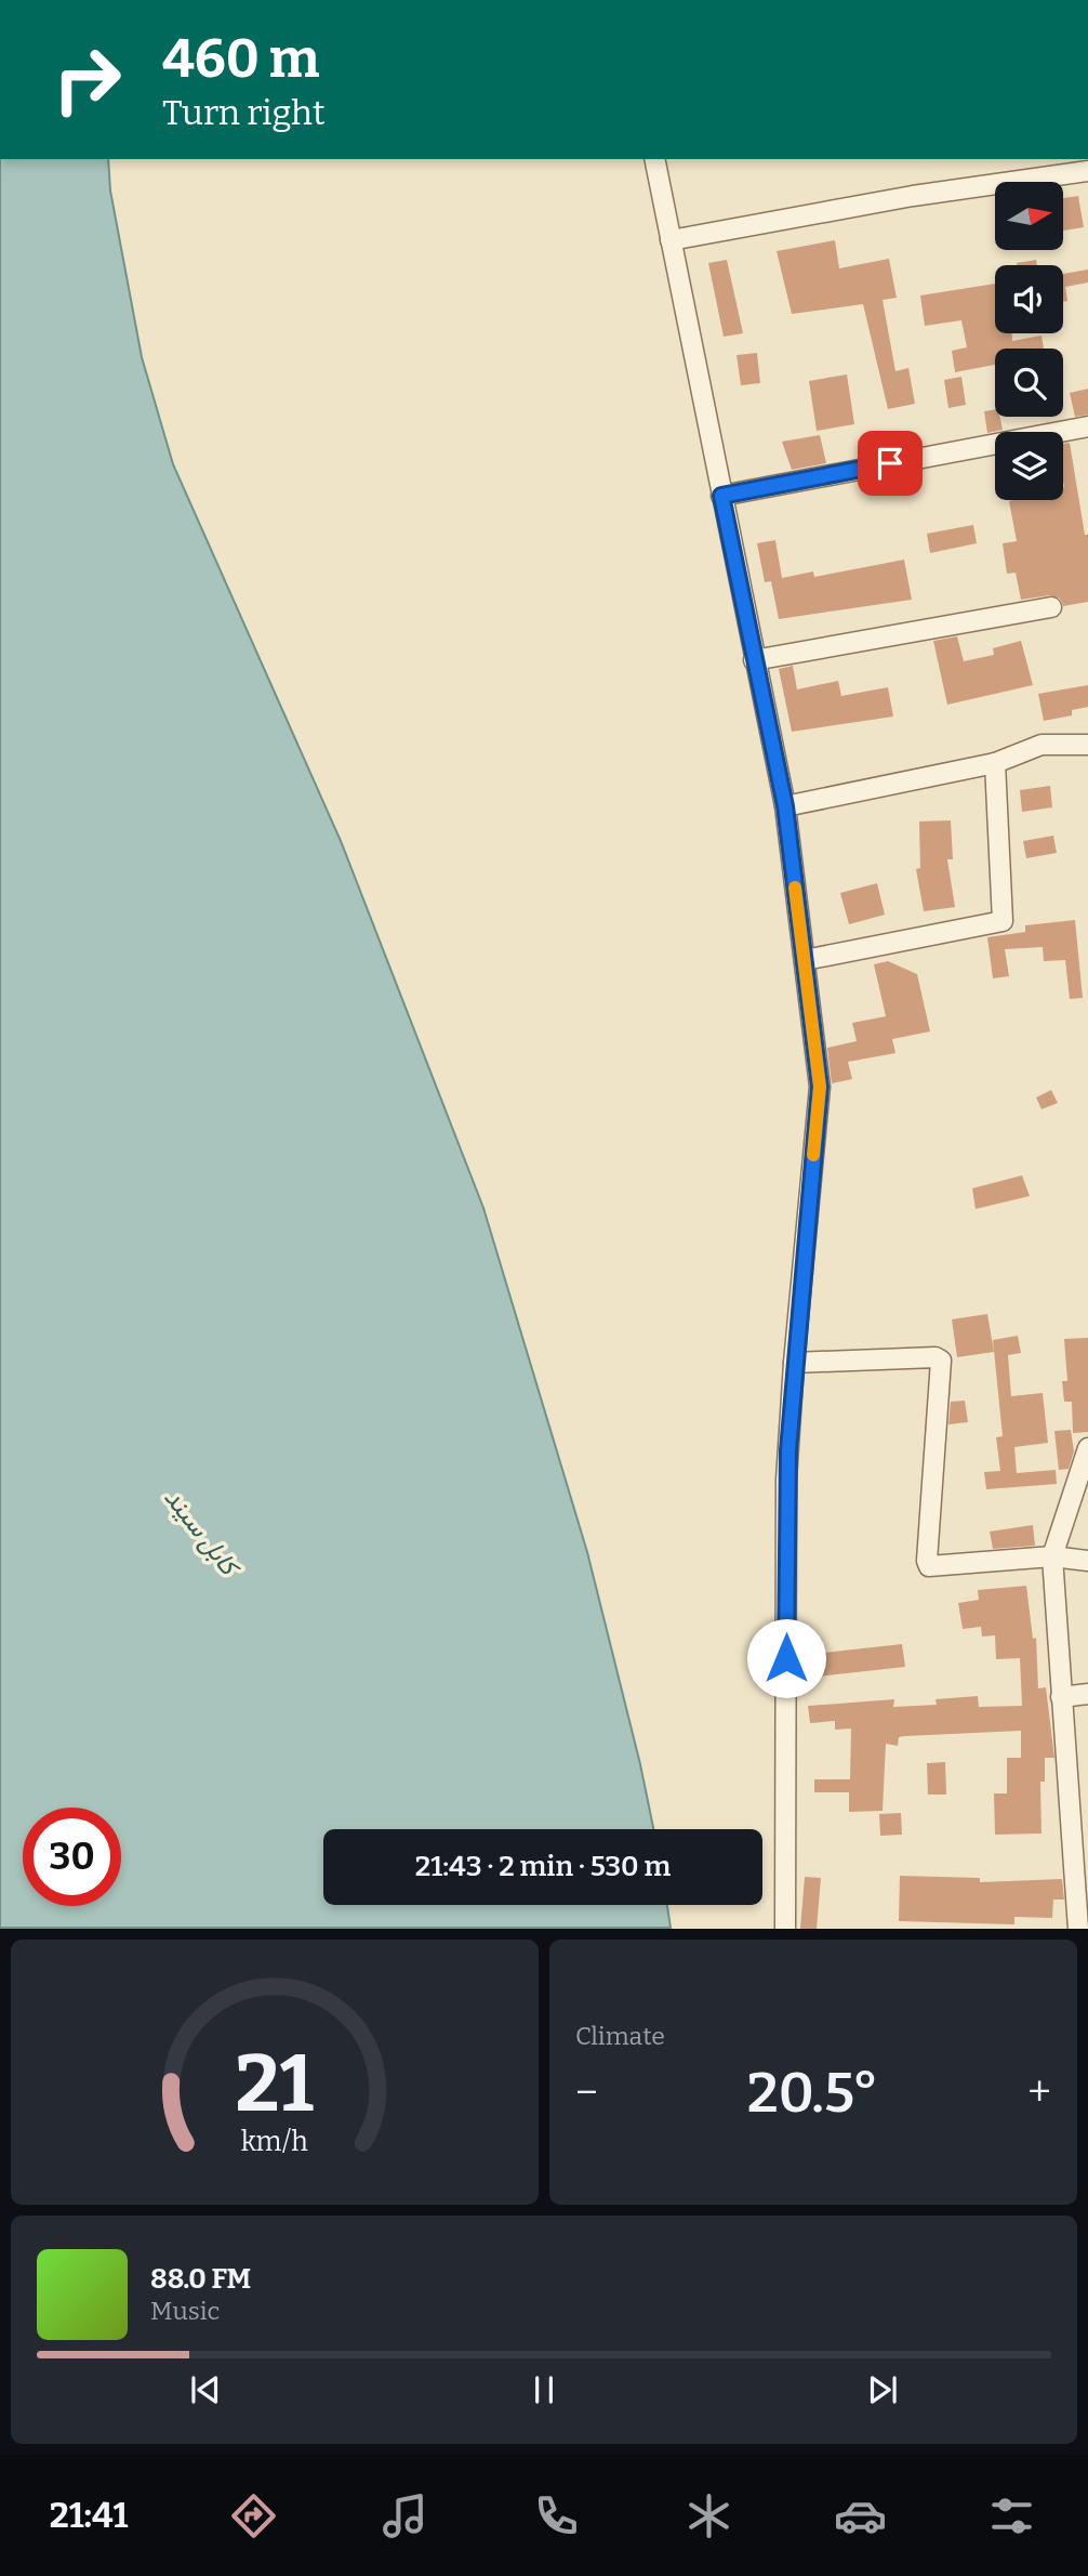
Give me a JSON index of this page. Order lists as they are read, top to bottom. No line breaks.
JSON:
{"water":["کابل سيند"],"north":"right","page":{"turn":["460 m","Turn right"],"limit":"30","trip":"21:43 · 2 min · 530 m","tile":"Climate","heat":["−","20.5°","+"],"song":["88.0 FM","Music"],"tabs":"21:41","gauge":["21","km/h"]}}
